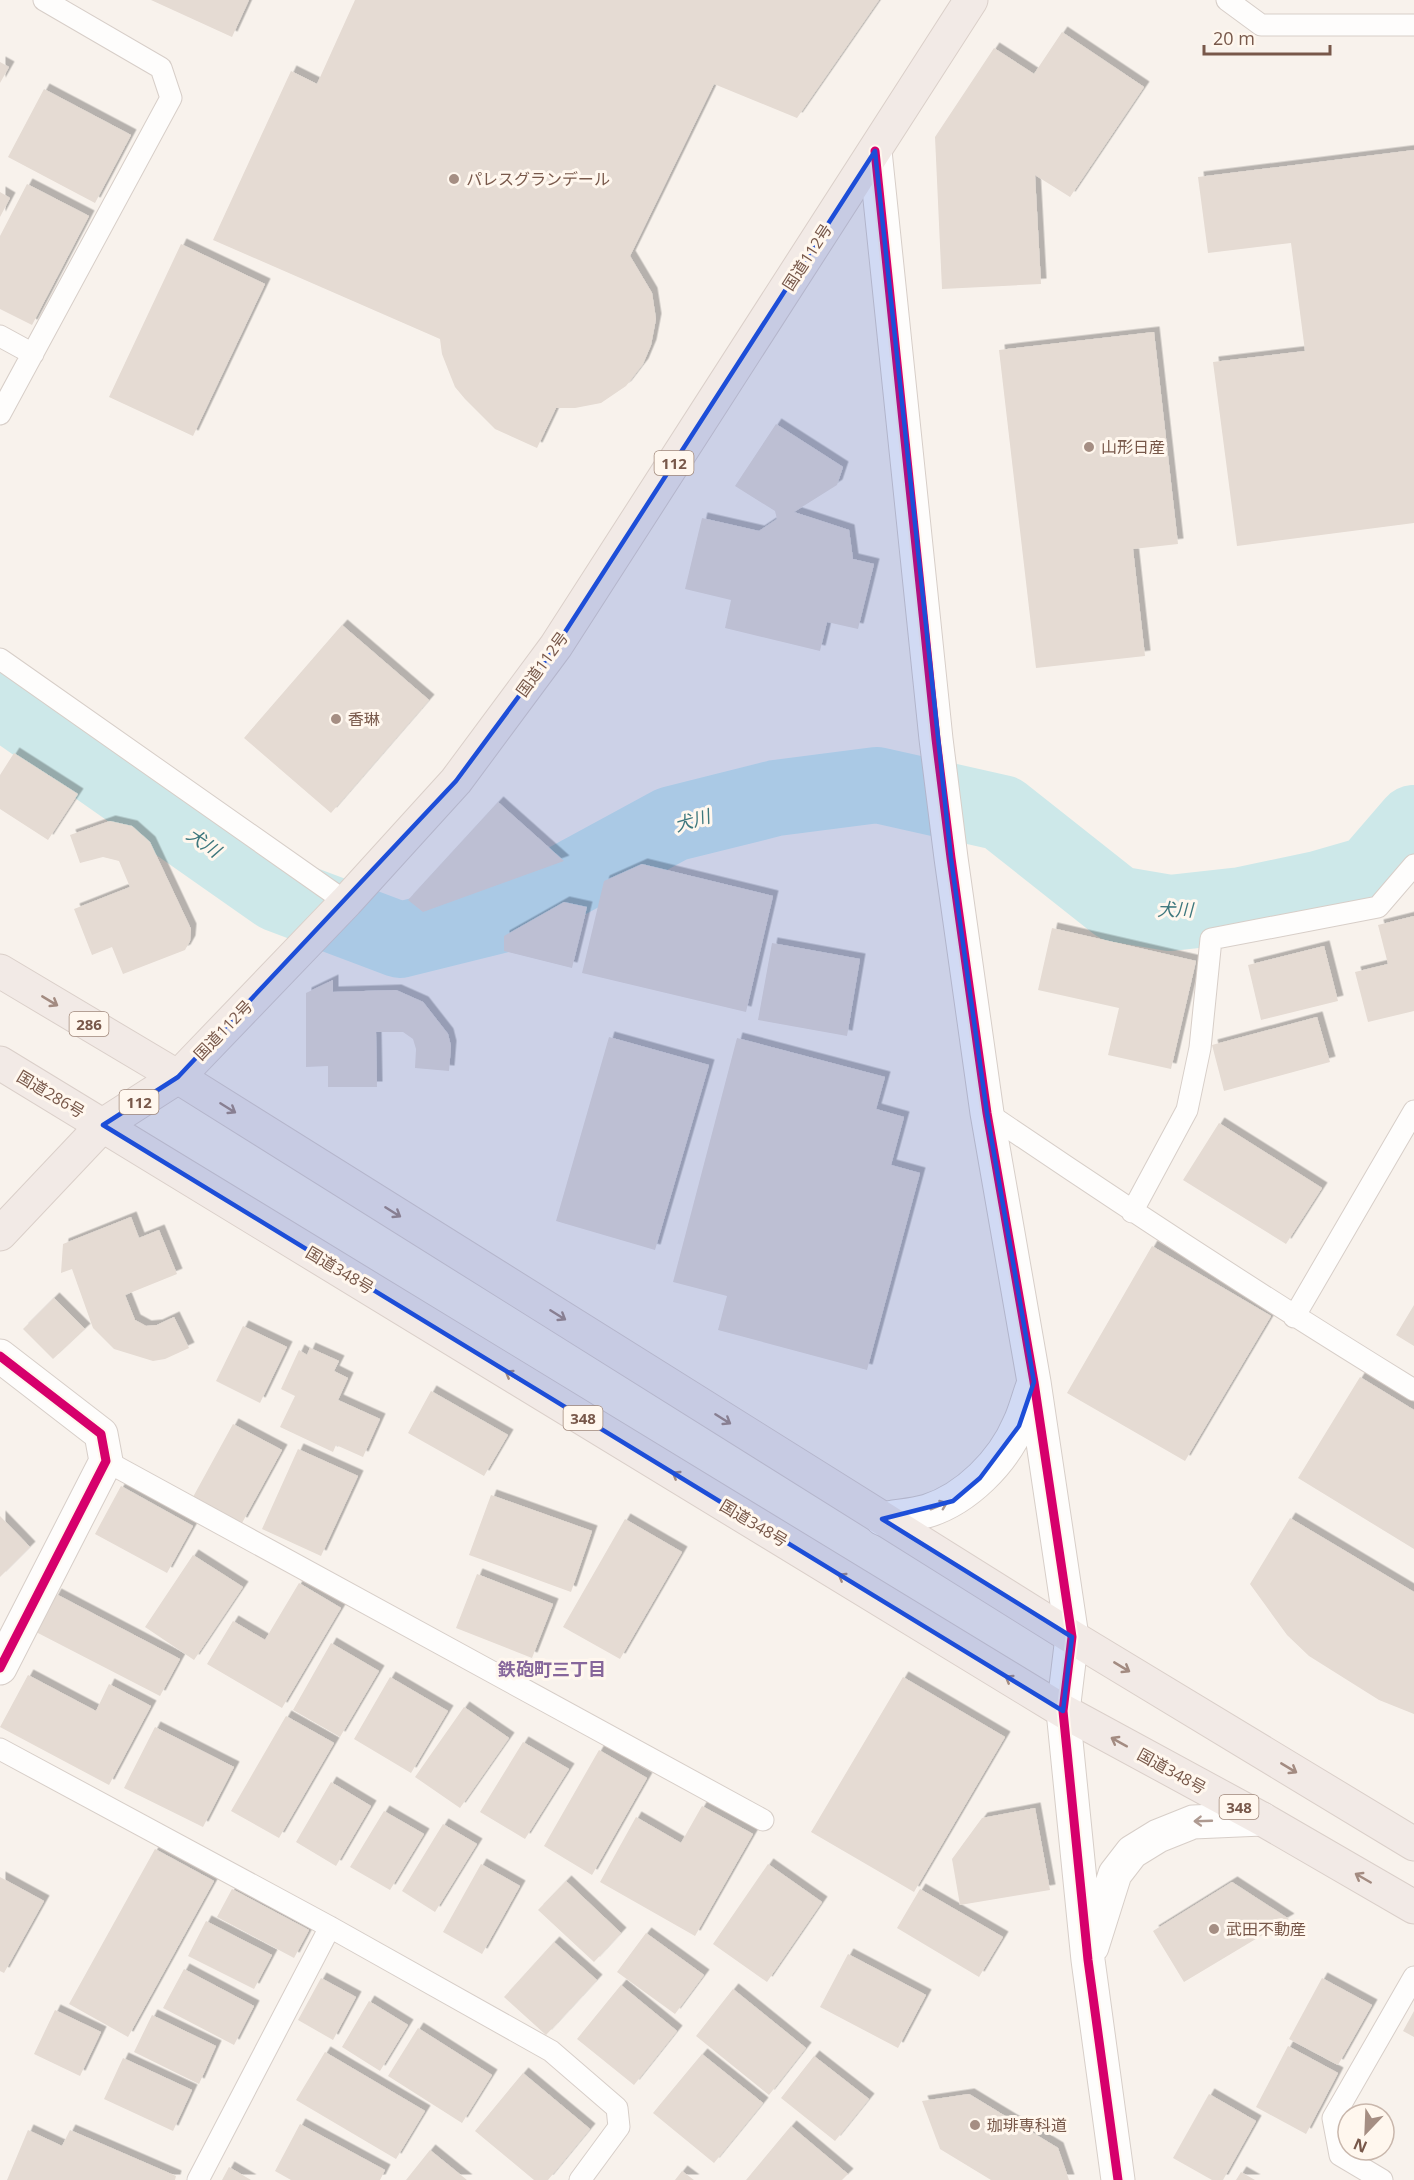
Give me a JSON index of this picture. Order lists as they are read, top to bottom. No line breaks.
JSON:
{"streets":{"highway":["国道112号","112","286","国道286号","国道348号","348"]},"crossings":[["国道112号","286"],["国道112号","国道286号"],["国道112号","国道348号"],["国道286号","国道348号"]],"districts":["鉄砲町三丁目"],"water":["犬川"],"places":["パレスグランデール","山形日産","香琳","武田不動産","珈琲専科道"],"scale_bar":"20 m","north":"bottom left"}
